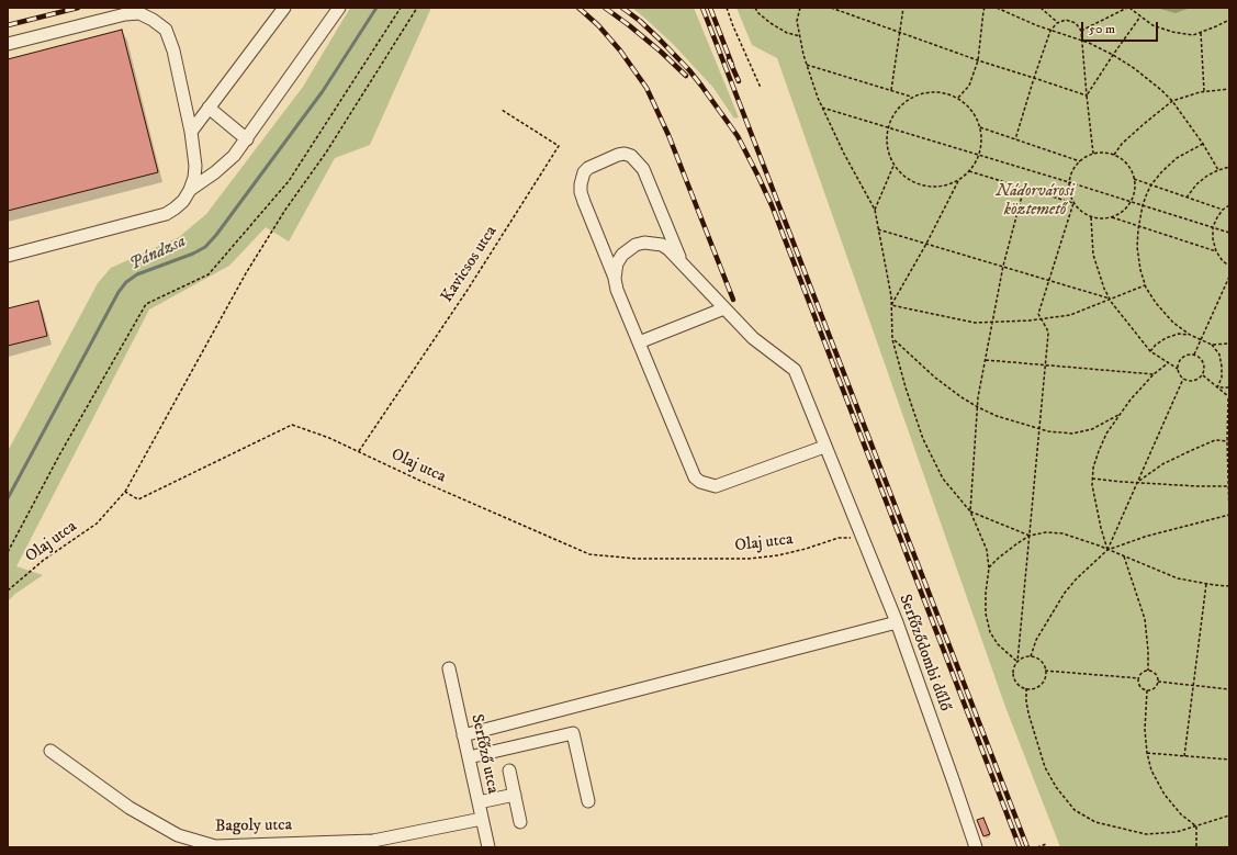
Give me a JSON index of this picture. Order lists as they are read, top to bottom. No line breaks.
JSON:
{"streets":{"street":["Serfőződombi dűlő","Serfőző utca","Bagoly utca"],"path":["Kavicsos utca","Olaj utca"]},"crossings":[["Kavicsos utca","Olaj utca"],["Olaj utca","Serfőződombi dűlő"],["Serfőző utca","Bagoly utca"]],"water":["Pándzsa"],"parks":["Nádorvárosi köztemető"],"scale_bar":"50 m"}
